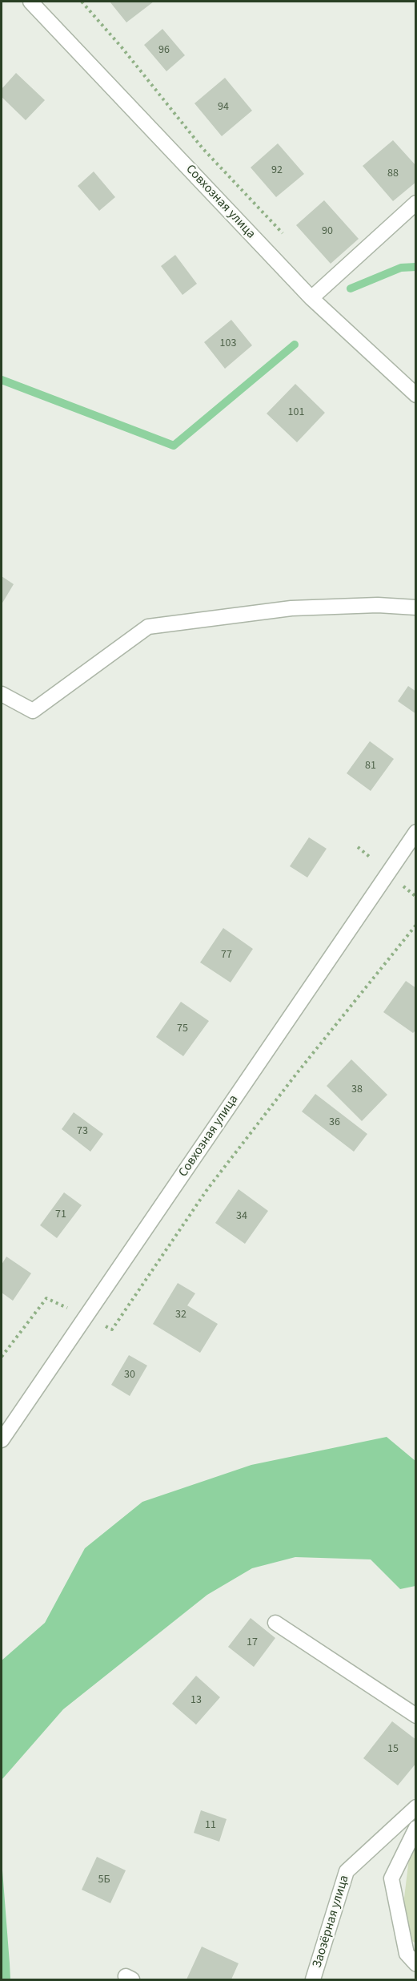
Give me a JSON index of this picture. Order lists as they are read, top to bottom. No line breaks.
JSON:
{"streets":{"street":["Совхозная улица","Заозёрная улица"]},"house_numbers":["96","94","92","88","90","103","101","81","77","75","38","36","73","71","34","32","30","17","13","15","11","5Б"]}
